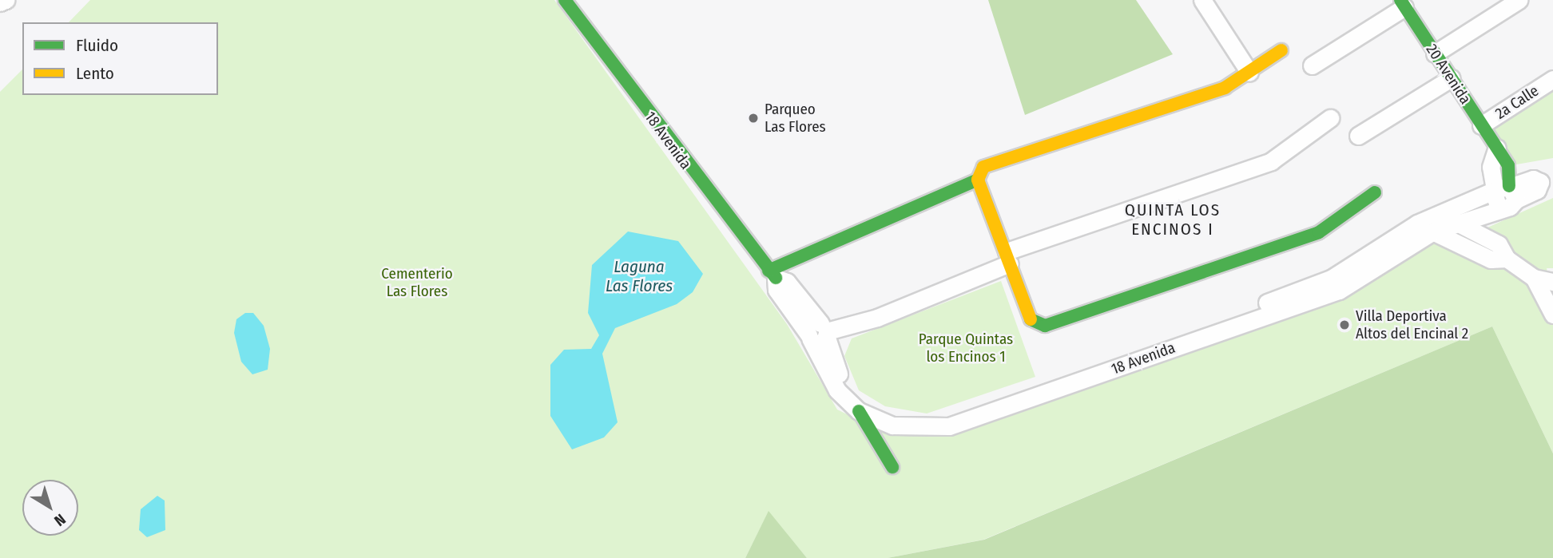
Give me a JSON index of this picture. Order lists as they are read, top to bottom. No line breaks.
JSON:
{"streets":{"street":["20 Avenida","2a Calle","18 Avenida"]},"crossings":[["20 Avenida","2a Calle"],["20 Avenida","18 Avenida"]],"districts":["QUINTA LOS ENCINOS I"],"water":["Laguna Las Flores"],"parks":["Cementerio Las Flores","Parque Quintas los Encinos 1"],"places":["Parqueo Las Flores","Villa Deportiva Altos del Encinal 2"],"legend":["Fluido","Lento"],"north":"bottom right"}
